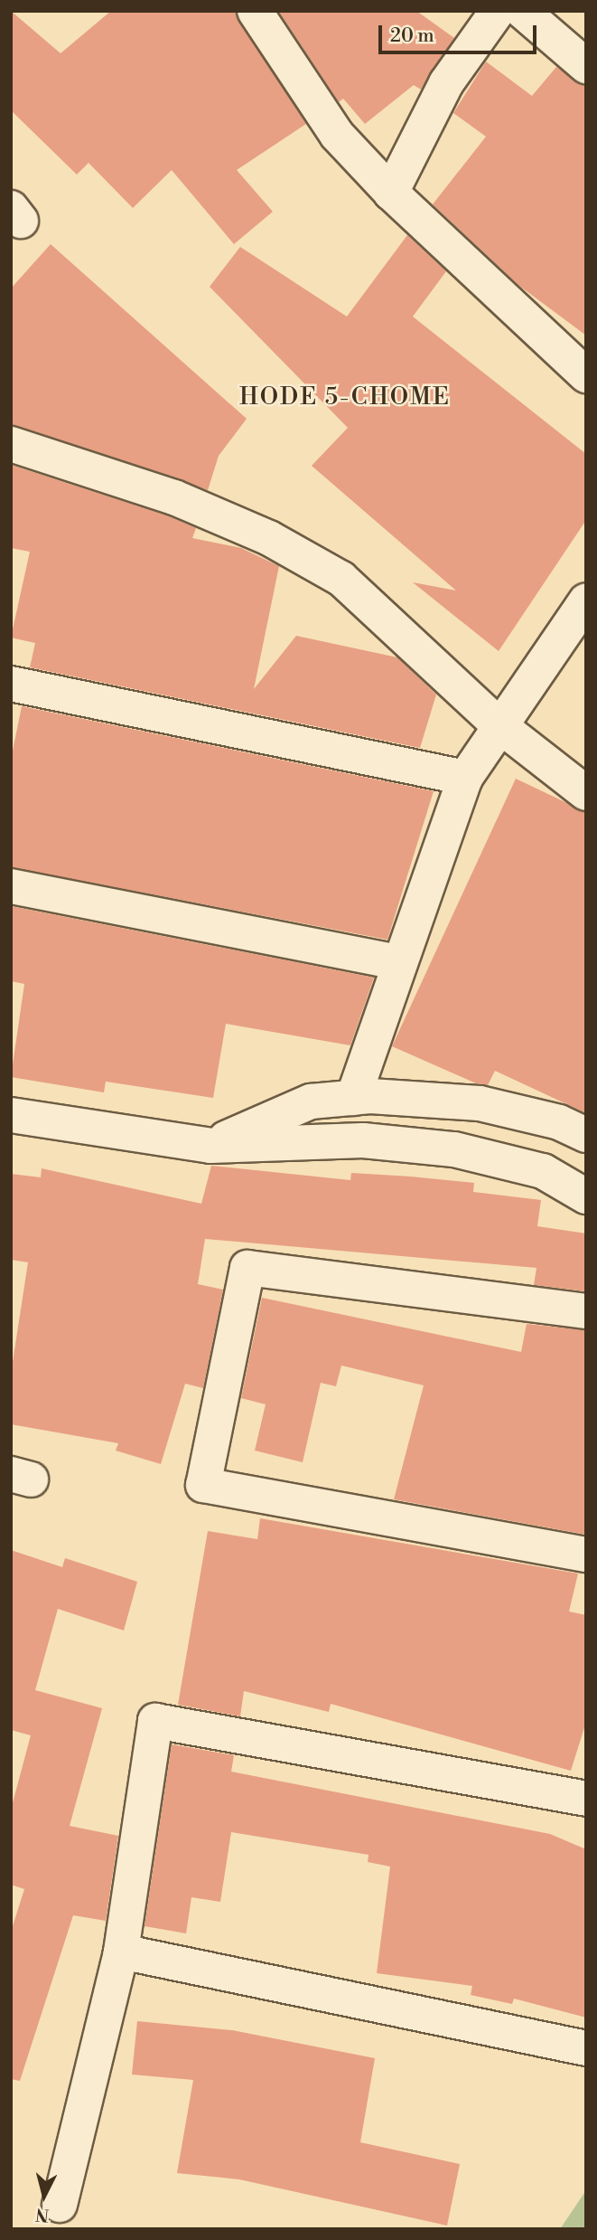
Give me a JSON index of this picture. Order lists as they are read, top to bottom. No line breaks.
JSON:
{"districts":["HODE 5-CHOME"],"scale_bar":"20 m","north":"bottom"}
